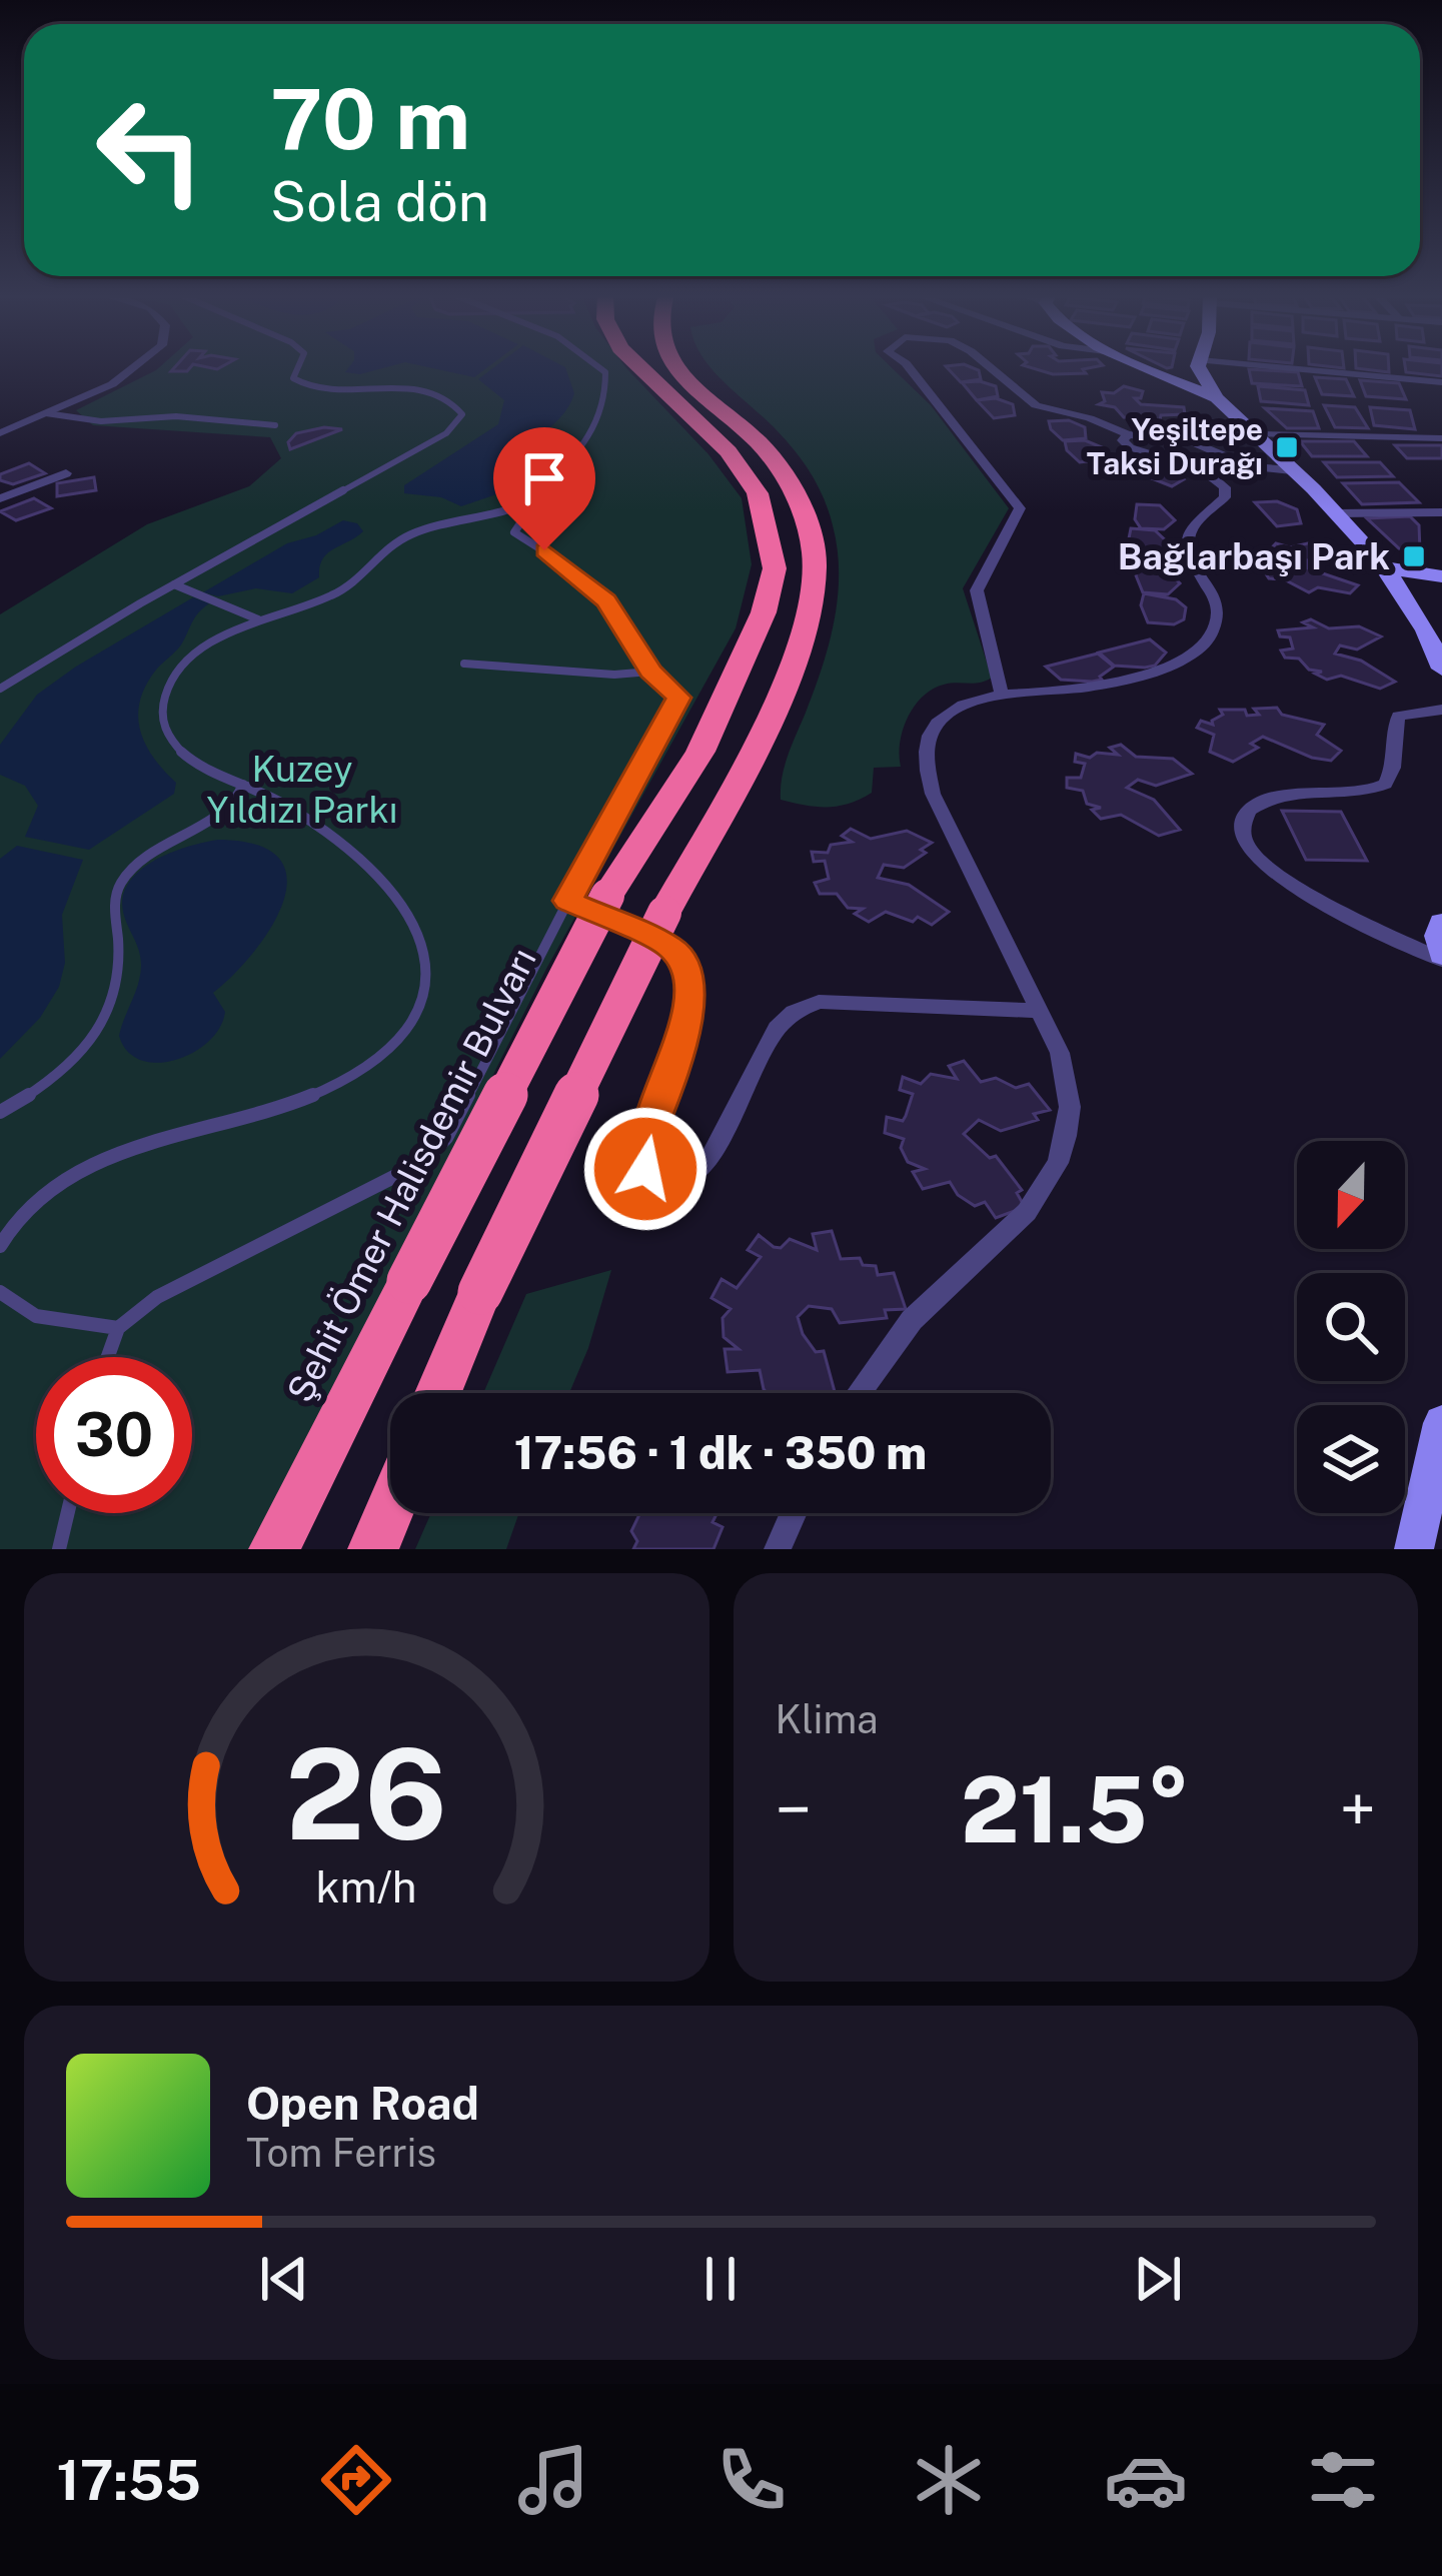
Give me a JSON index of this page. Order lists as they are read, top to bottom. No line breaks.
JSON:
{"streets":{"highway":["Şehit Ömer Halisdemir Bulvarı"]},"parks":["Kuzey Yıldızı Parkı"],"places":{"transit":["Yeşiltepe Taksi Durağı","Bağlarbaşı Park"]},"north":"bottom","page":{"turn":["70 m","Sola dön"],"limit":"30","trip":"17:56 · 1 dk · 350 m","tile":"Klima","heat":["−","21.5°","+"],"song":["Open Road","Tom Ferris"],"tabs":"17:55","gauge":["26","km/h"]}}
